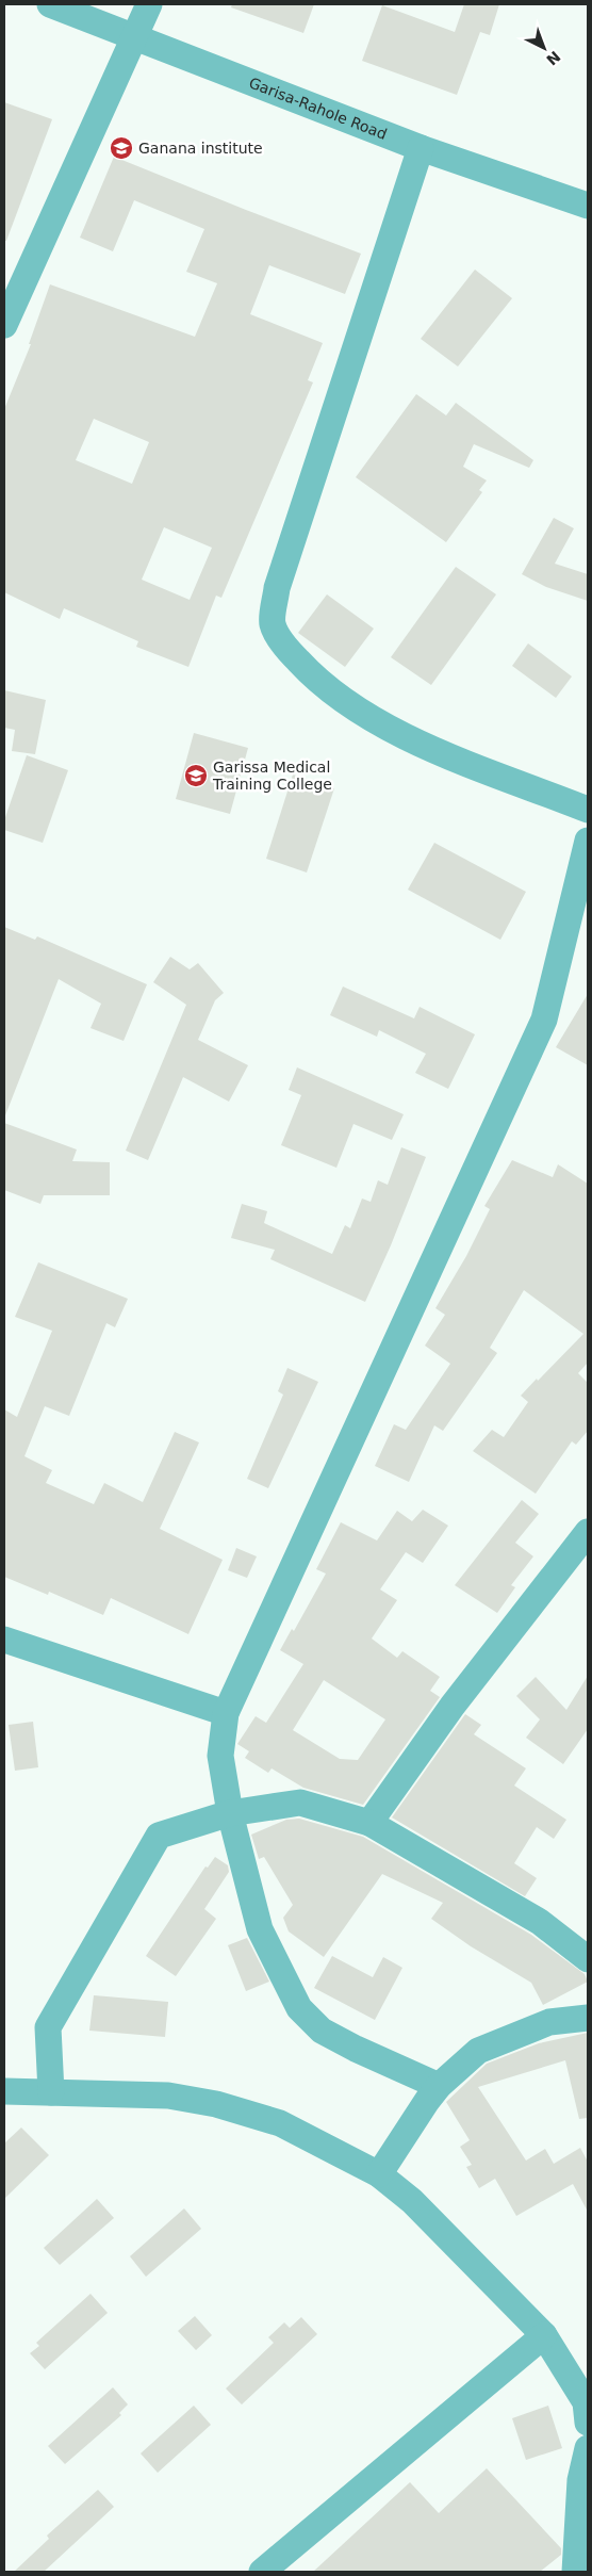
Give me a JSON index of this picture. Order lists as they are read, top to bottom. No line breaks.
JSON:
{"streets":{"street":["Garisa-Rahole Road"]},"places":{"school or university":["Ganana institute","Garissa Medical Training College"]},"north":"bottom right"}
